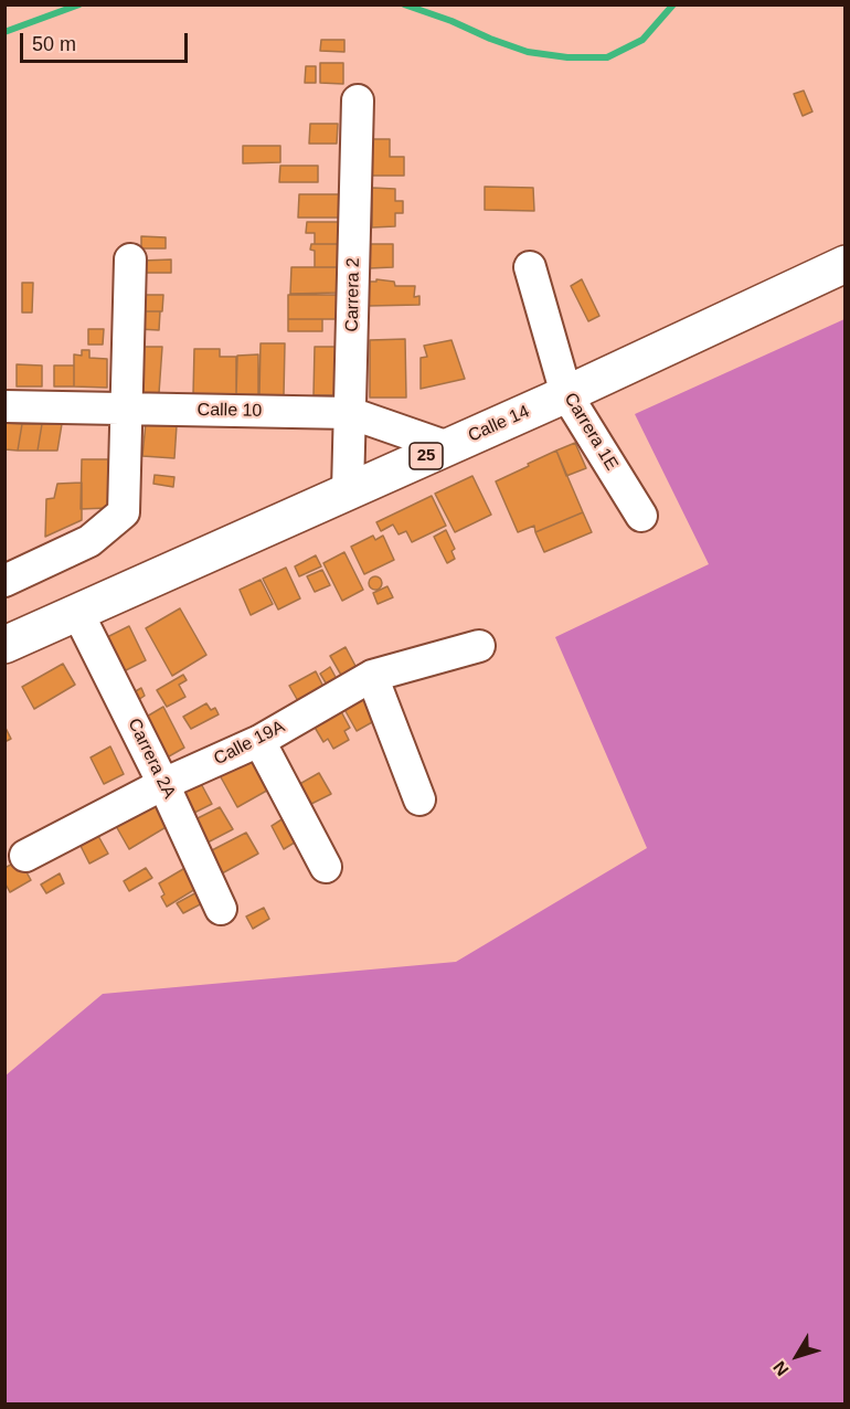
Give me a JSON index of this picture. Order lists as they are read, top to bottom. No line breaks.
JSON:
{"streets":{"highway":["Calle 14","25"],"street":["Carrera 2","Calle 10","Carrera 1E","Calle 19A","Carrera 2A"]},"crossings":[["Carrera 2","Calle 10"],["Carrera 2","Calle 14"],["Calle 10","Calle 14"],["Calle 14","Carrera 1E"],["Calle 14","Carrera 2A"],["Calle 19A","Carrera 2A"]],"scale_bar":"50 m","north":"bottom left"}
